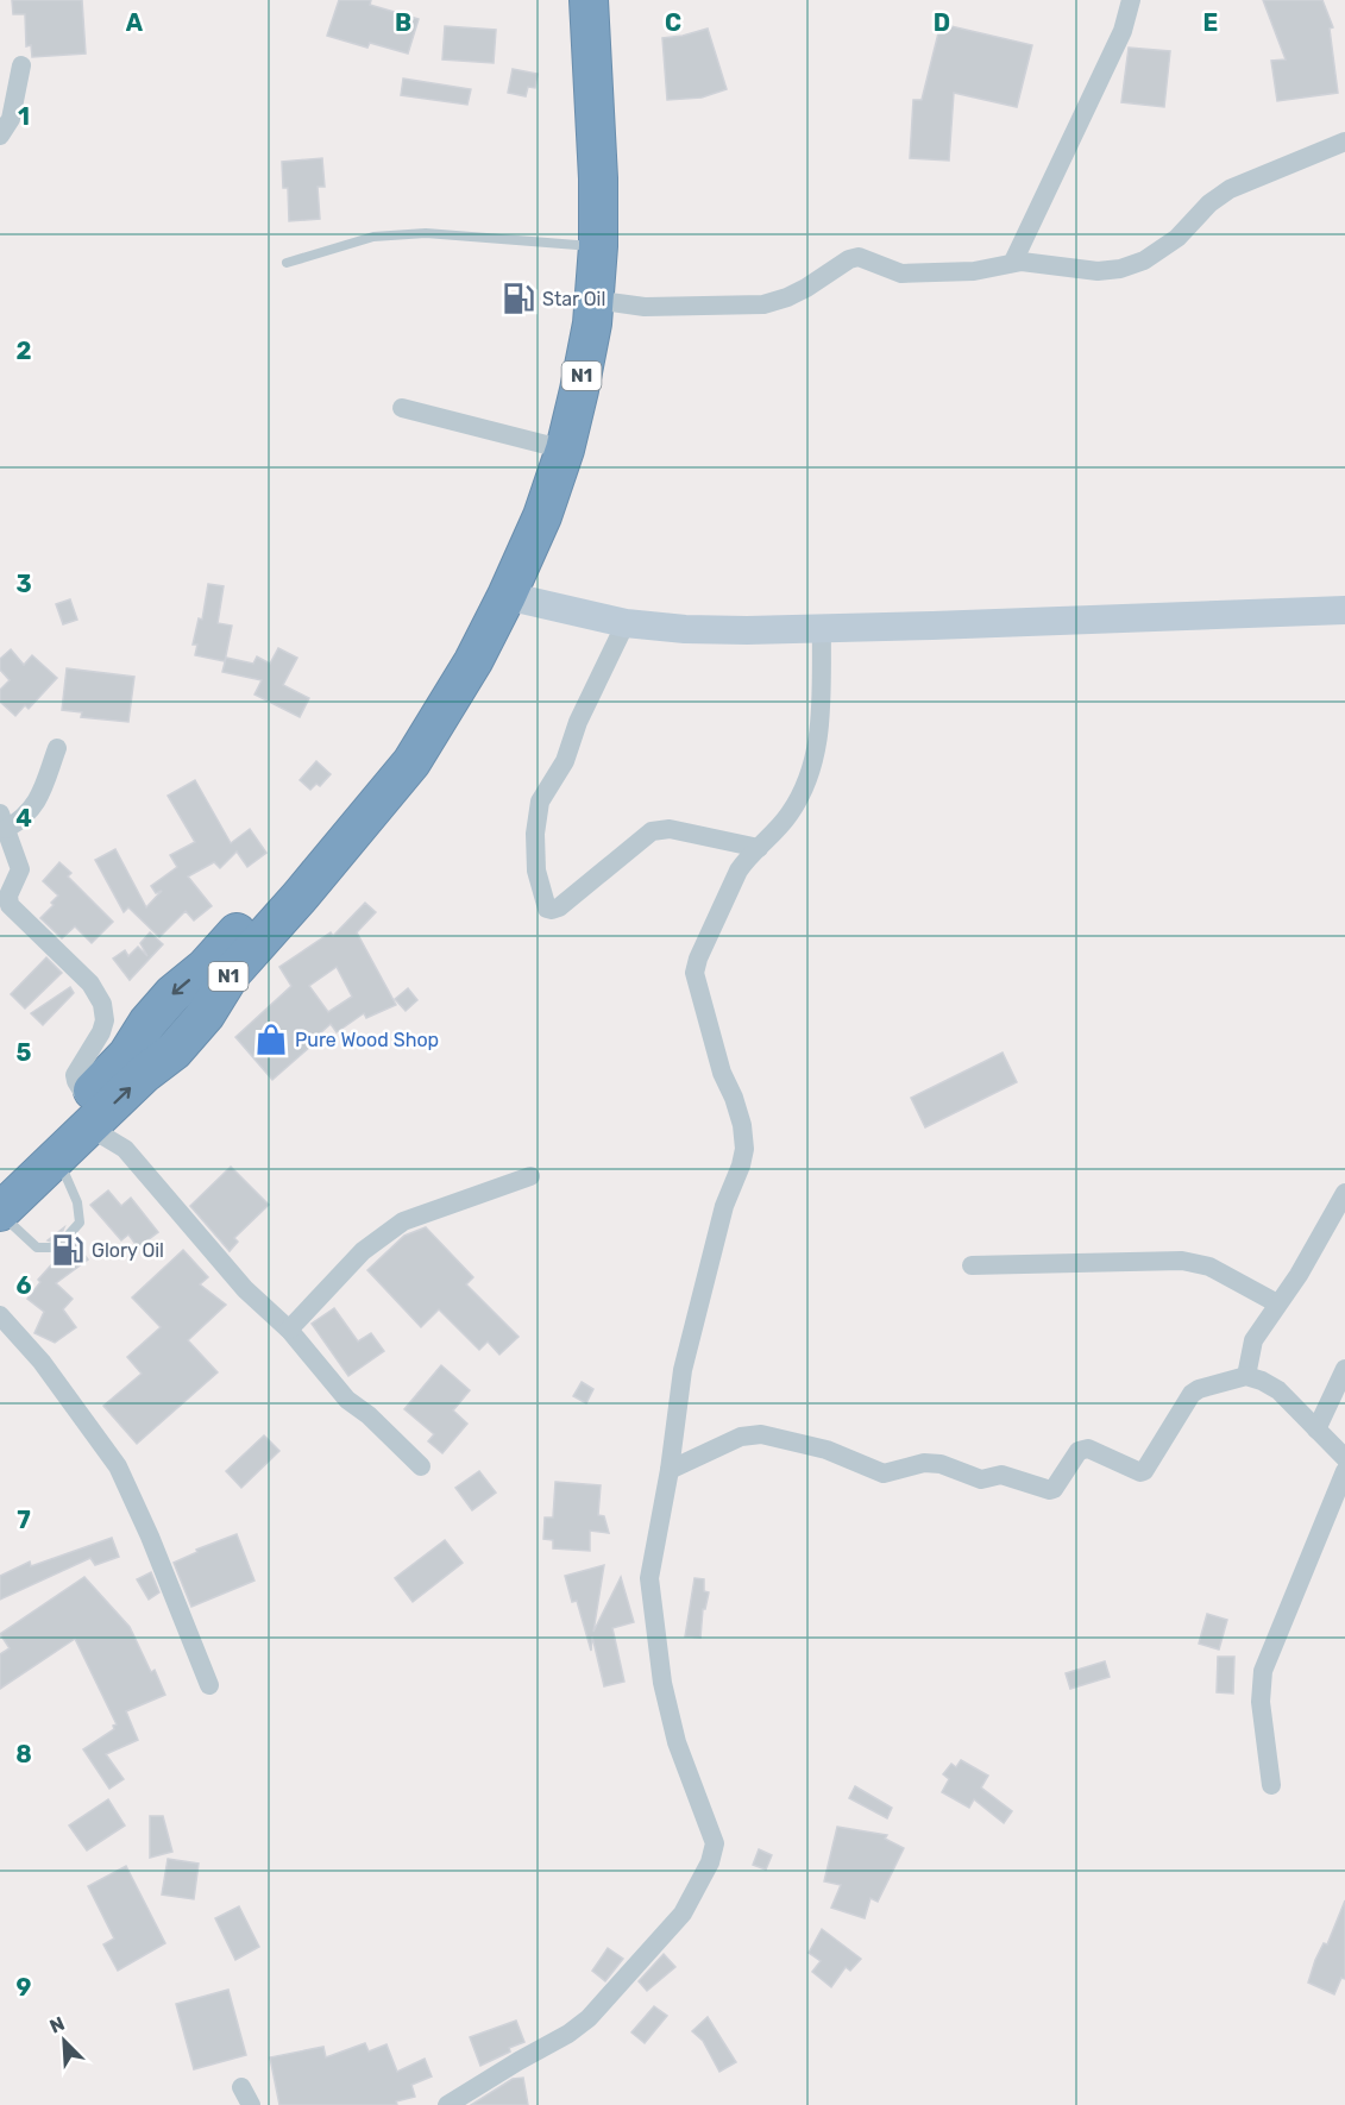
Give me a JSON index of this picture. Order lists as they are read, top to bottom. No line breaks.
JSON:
{"streets":{"highway":["N1"]},"places":{"fuel station":["Star Oil","Glory Oil"],"shop":["Pure Wood Shop"]},"north":"top left","grid":{"columns":["A","B","C","D","E"],"rows":["1","2","3","4","5","6","7","8","9"]}}
